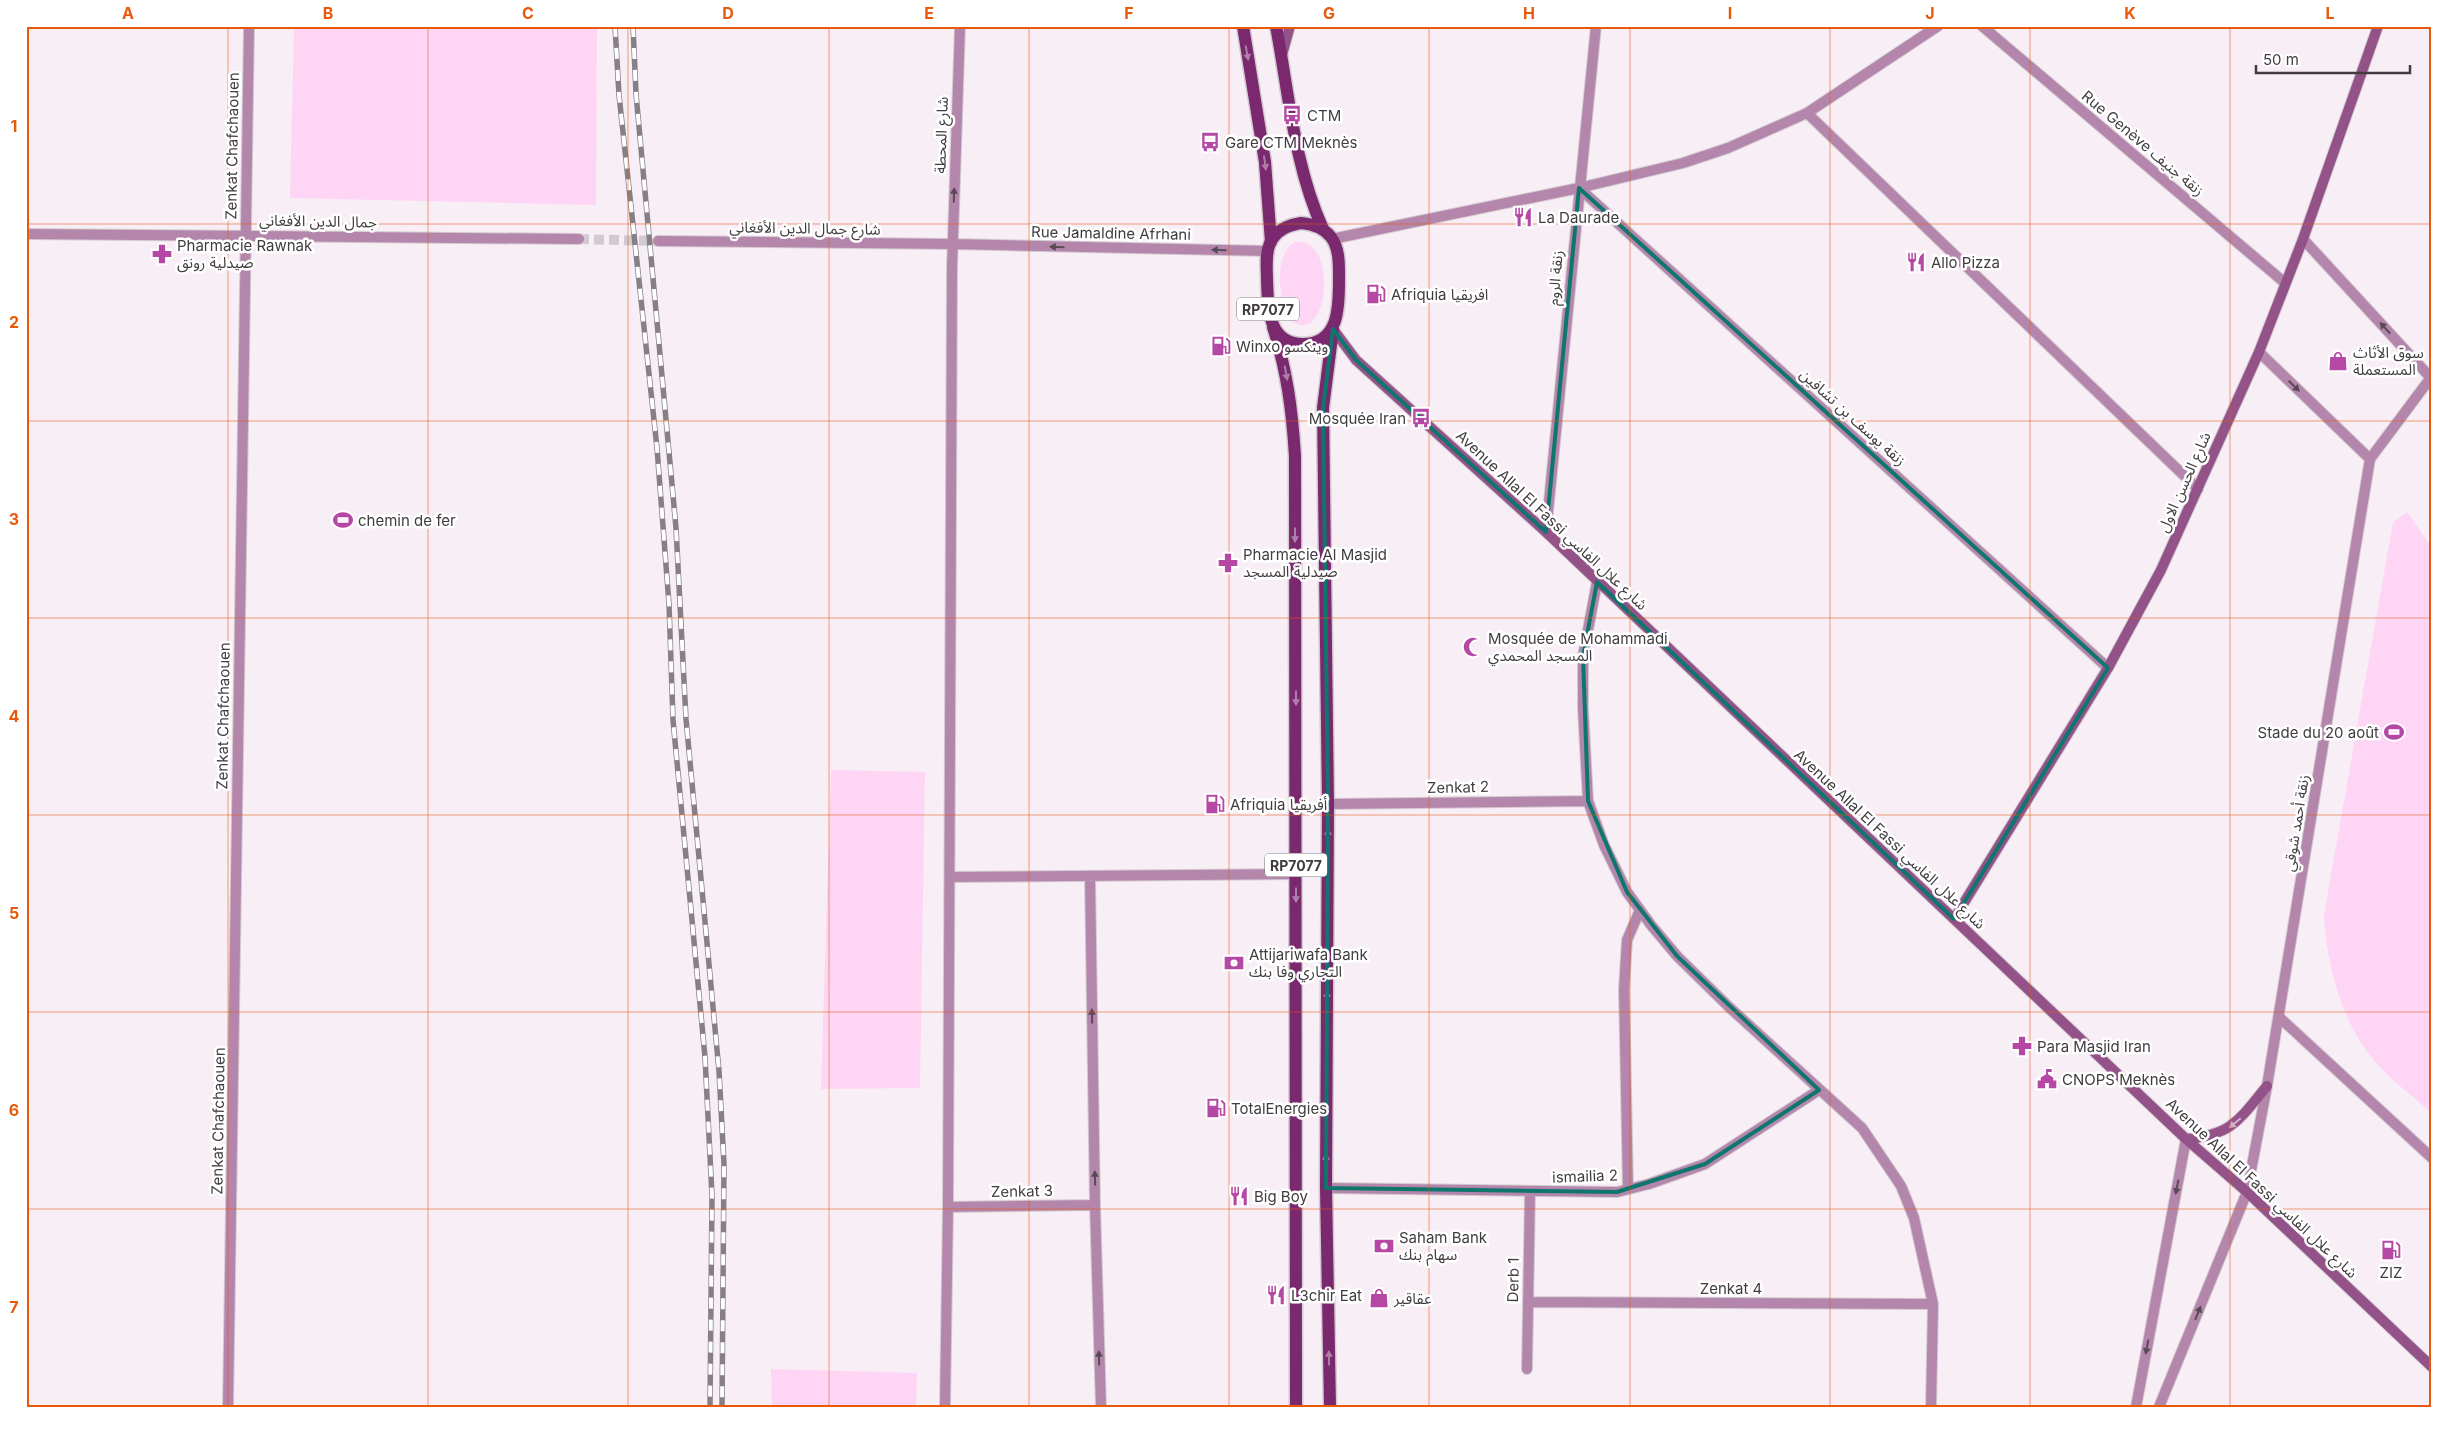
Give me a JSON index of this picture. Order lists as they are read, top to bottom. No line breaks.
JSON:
{"streets":{"main road":["RP7077"],"street":["شارع المحطة","Rue Genève زنقة جنيف","Zenkat Chafchaouen","جمال الدين الأفغاني","شارع جمال الدين الأفغاني","Rue Jamaldine Afrhani","زنقة الروم","زنقة يوسف بن تشافين","شارع الحسن الاول","Avenue Allal El Fassi شارع علال الفاسي","Zenkat 2","زنقة أحمد شوقي","ismailia 2","Zenkat 3","Derb 1","Zenkat 4"]},"crossings":[["شارع المحطة","شارع جمال الدين الأفغاني"],["شارع المحطة","Rue Jamaldine Afrhani"],["شارع المحطة","Zenkat 3"],["Rue Genève زنقة جنيف","شارع الحسن الاول"],["Zenkat Chafchaouen","جمال الدين الأفغاني"],["شارع جمال الدين الأفغاني","Rue Jamaldine Afrhani"],["Rue Jamaldine Afrhani","RP7077"],["Rue Jamaldine Afrhani","Avenue Allal El Fassi شارع علال الفاسي"],["زنقة الروم","زنقة يوسف بن تشافين"],["زنقة الروم","Avenue Allal El Fassi شارع علال الفاسي"],["RP7077","Avenue Allal El Fassi شارع علال الفاسي"],["RP7077","Zenkat 2"],["RP7077","ismailia 2"],["زنقة يوسف بن تشافين","شارع الحسن الاول"],["شارع الحسن الاول","Avenue Allal El Fassi شارع علال الفاسي"],["Avenue Allal El Fassi شارع علال الفاسي","زنقة أحمد شوقي"],["ismailia 2","Derb 1"],["Derb 1","Zenkat 4"]],"one_way":["Rue Jamaldine Afrhani"],"places":{"bus stop":["CTM","Gare CTM Meknès","Mosquée Iran"],"restaurant":["La Daurade","Allo Pizza","Big Boy","L3chir Eat"],"pharmacy":["Pharmacie Rawnak صيدلية رونق","Pharmacie Al Masjid صيدلية المسجد","Para Masjid Iran"],"fuel station":["Afriquia افريقيا","Winxo وينكسو","Afriquia أفريقيا","TotalEnergies","ZIZ"],"shop":["سوق الأثاث المستعملة","عقاقير"],"sports":["chemin de fer","Stade du 20 août"],"mosque":["Mosquée de Mohammadi المسجد المحمدي"],"bank":["Attijariwafa Bank التجاري وفا بنك","Saham Bank سهام بنك"],"public building":["CNOPS Meknès"]},"scale_bar":"50 m","grid":{"columns":["A","B","C","D","E","F","G","H","I","J","K","L"],"rows":["1","2","3","4","5","6","7"]}}
